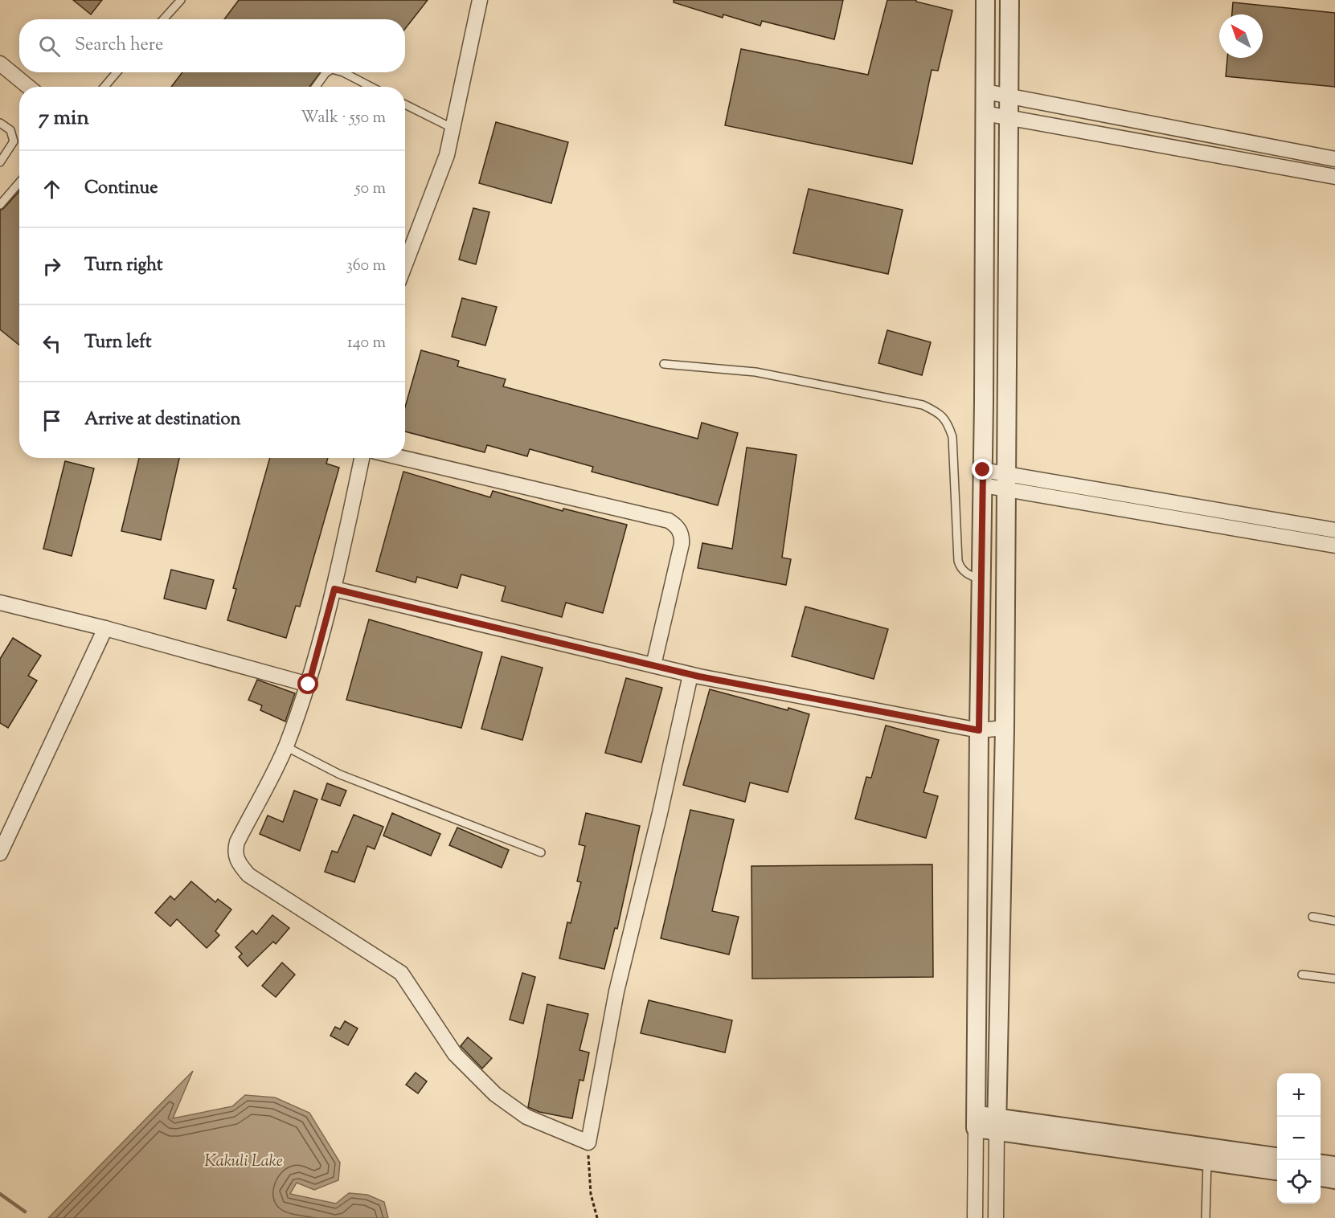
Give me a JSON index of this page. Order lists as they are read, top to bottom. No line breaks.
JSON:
{"water":["Kakuli Lake"],"north":"top left","page":{"search":"Search here","heading":["7 min","Walk · 550 m"],"list":[["Continue","50 m"],["Turn right","360 m"],["Turn left","140 m"],"Arrive at destination"],"map_buttons":["+","−"]}}
